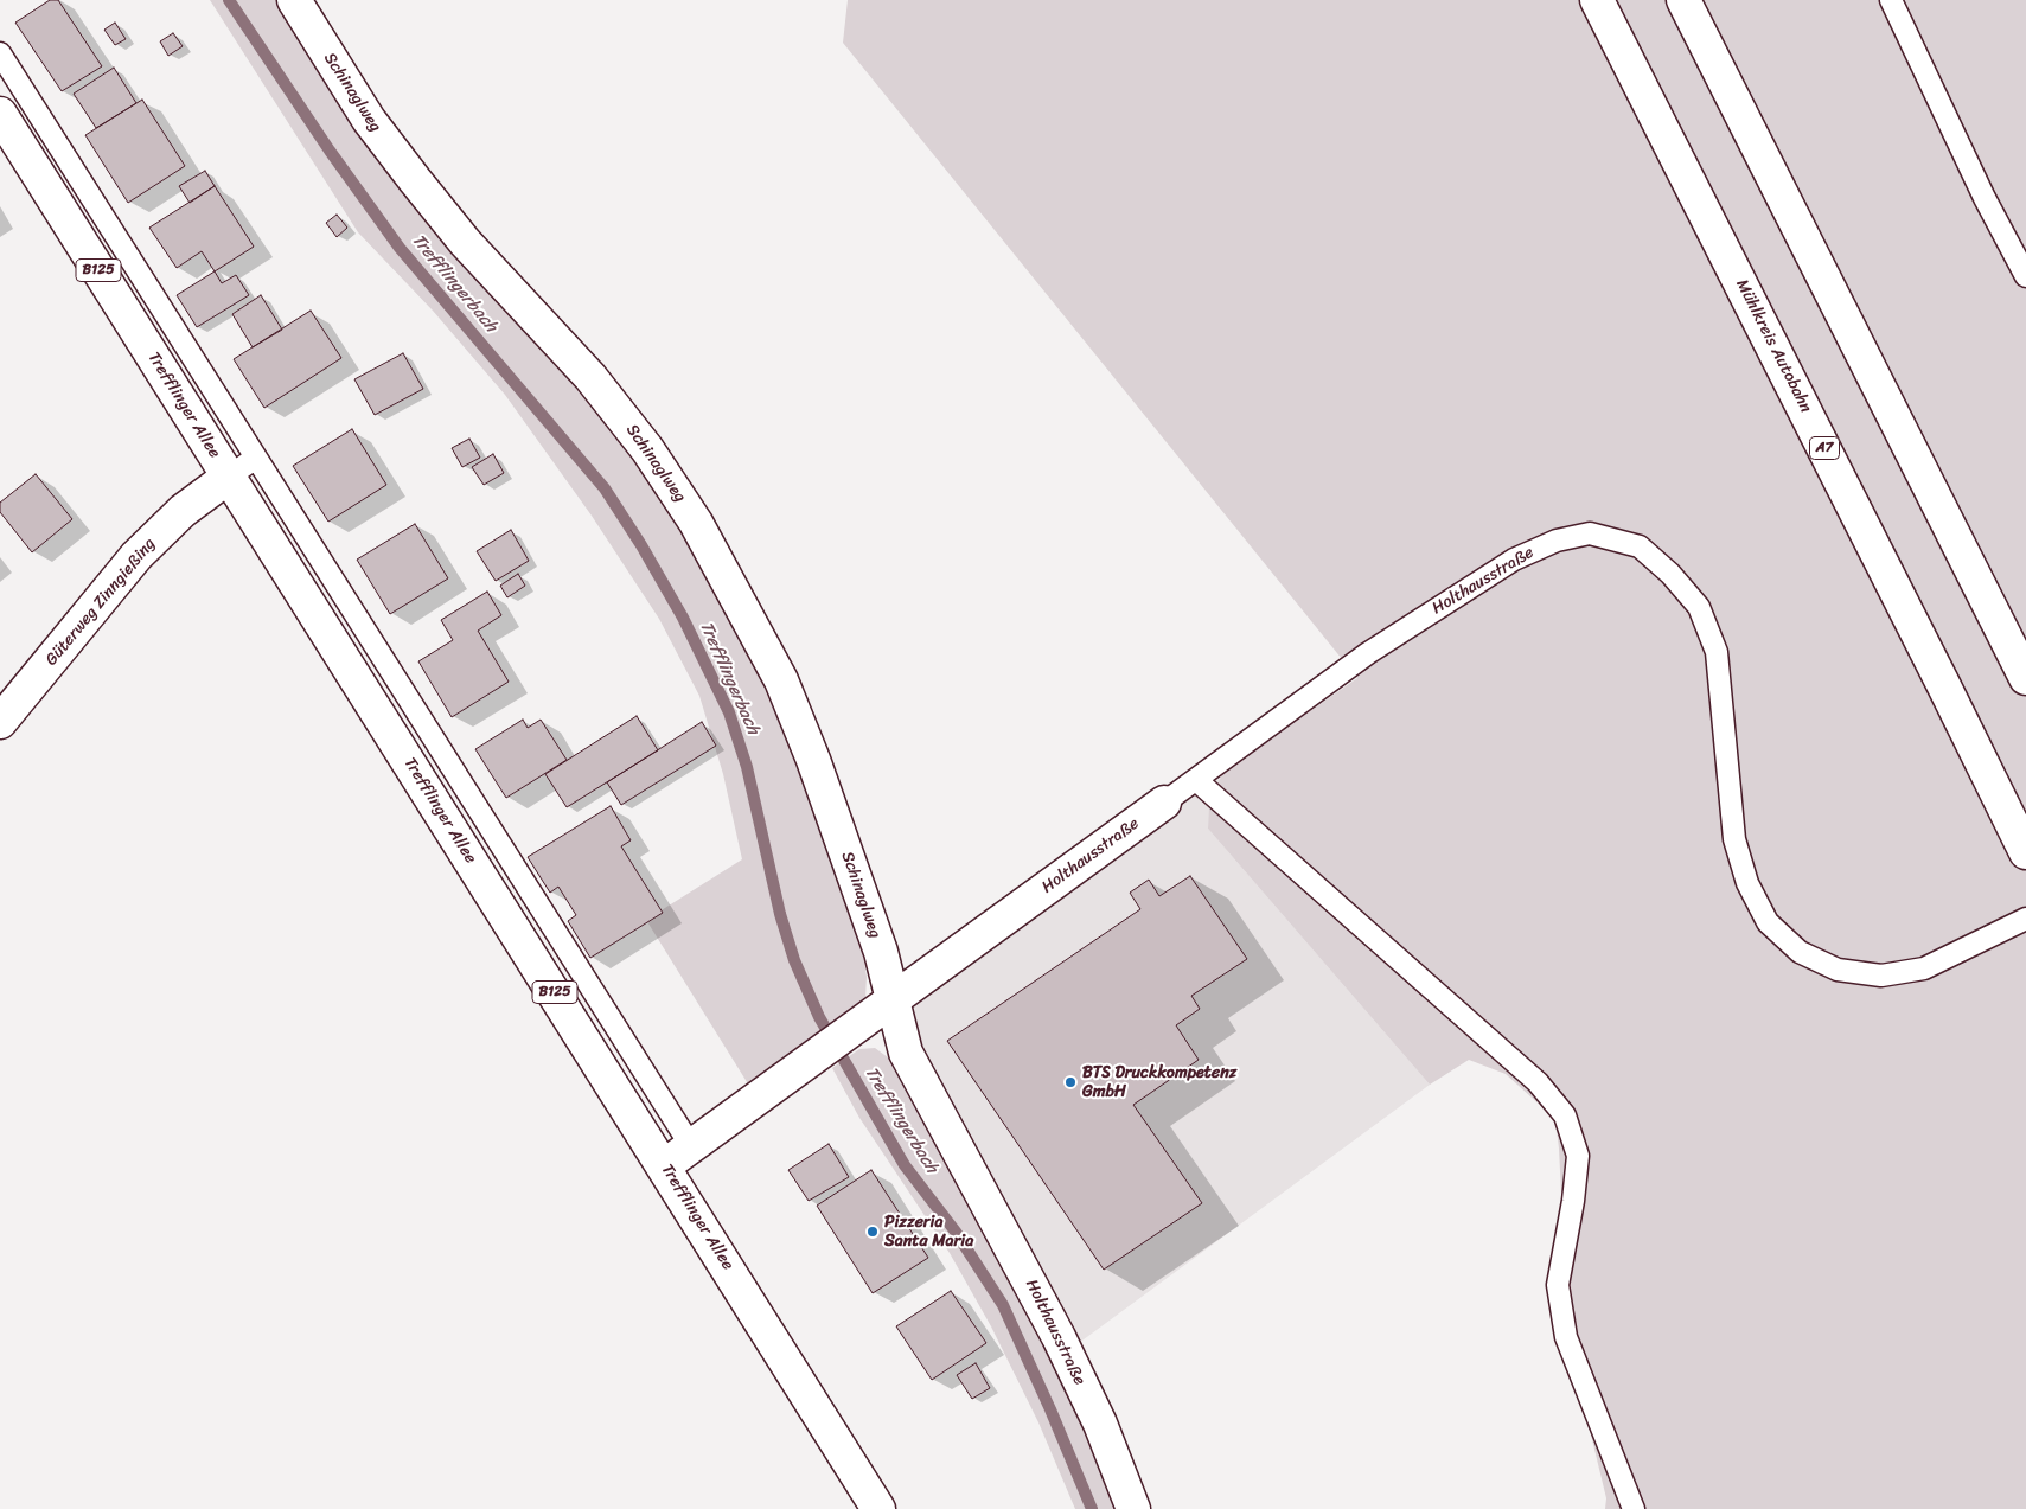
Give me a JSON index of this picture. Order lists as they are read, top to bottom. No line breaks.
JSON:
{"streets":{"main road":["Schinaglweg","B125","Mühlkreis Autobahn","Trefflinger Allee","A7","Holthausstraße","Güterweg Zinngießing"]},"crossings":[["Schinaglweg","Holthausstraße"],["Trefflinger Allee","Holthausstraße"],["Trefflinger Allee","Güterweg Zinngießing"]],"water":["Trefflingerbach"],"places":["BTS Druckkompetenz GmbH","Pizzeria Santa Maria"]}
